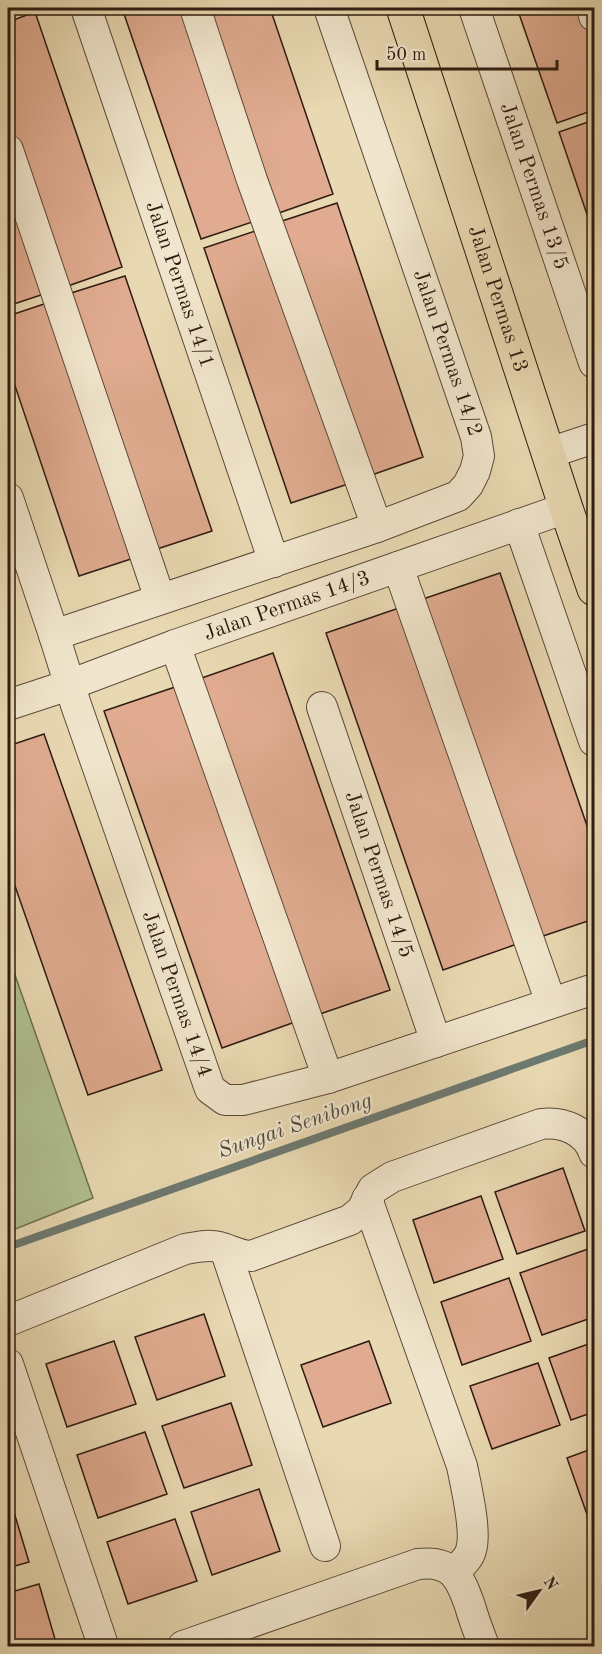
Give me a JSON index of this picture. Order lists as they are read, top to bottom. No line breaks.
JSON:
{"streets":{"main road":["Jalan Permas 13"],"street":["Jalan Permas 13/5","Jalan Permas 14/1","Jalan Permas 14/2","Jalan Permas 14/3","Jalan Permas 14/5","Jalan Permas 14/4"]},"crossings":[["Jalan Permas 14/1","Jalan Permas 14/2"],["Jalan Permas 13","Jalan Permas 14/3"],["Jalan Permas 14/2","Jalan Permas 14/4"],["Jalan Permas 14/3","Jalan Permas 14/4"],["Jalan Permas 14/5","Jalan Permas 14/4"]],"water":["Sungai Senibong"],"scale_bar":"50 m","north":"top right"}
